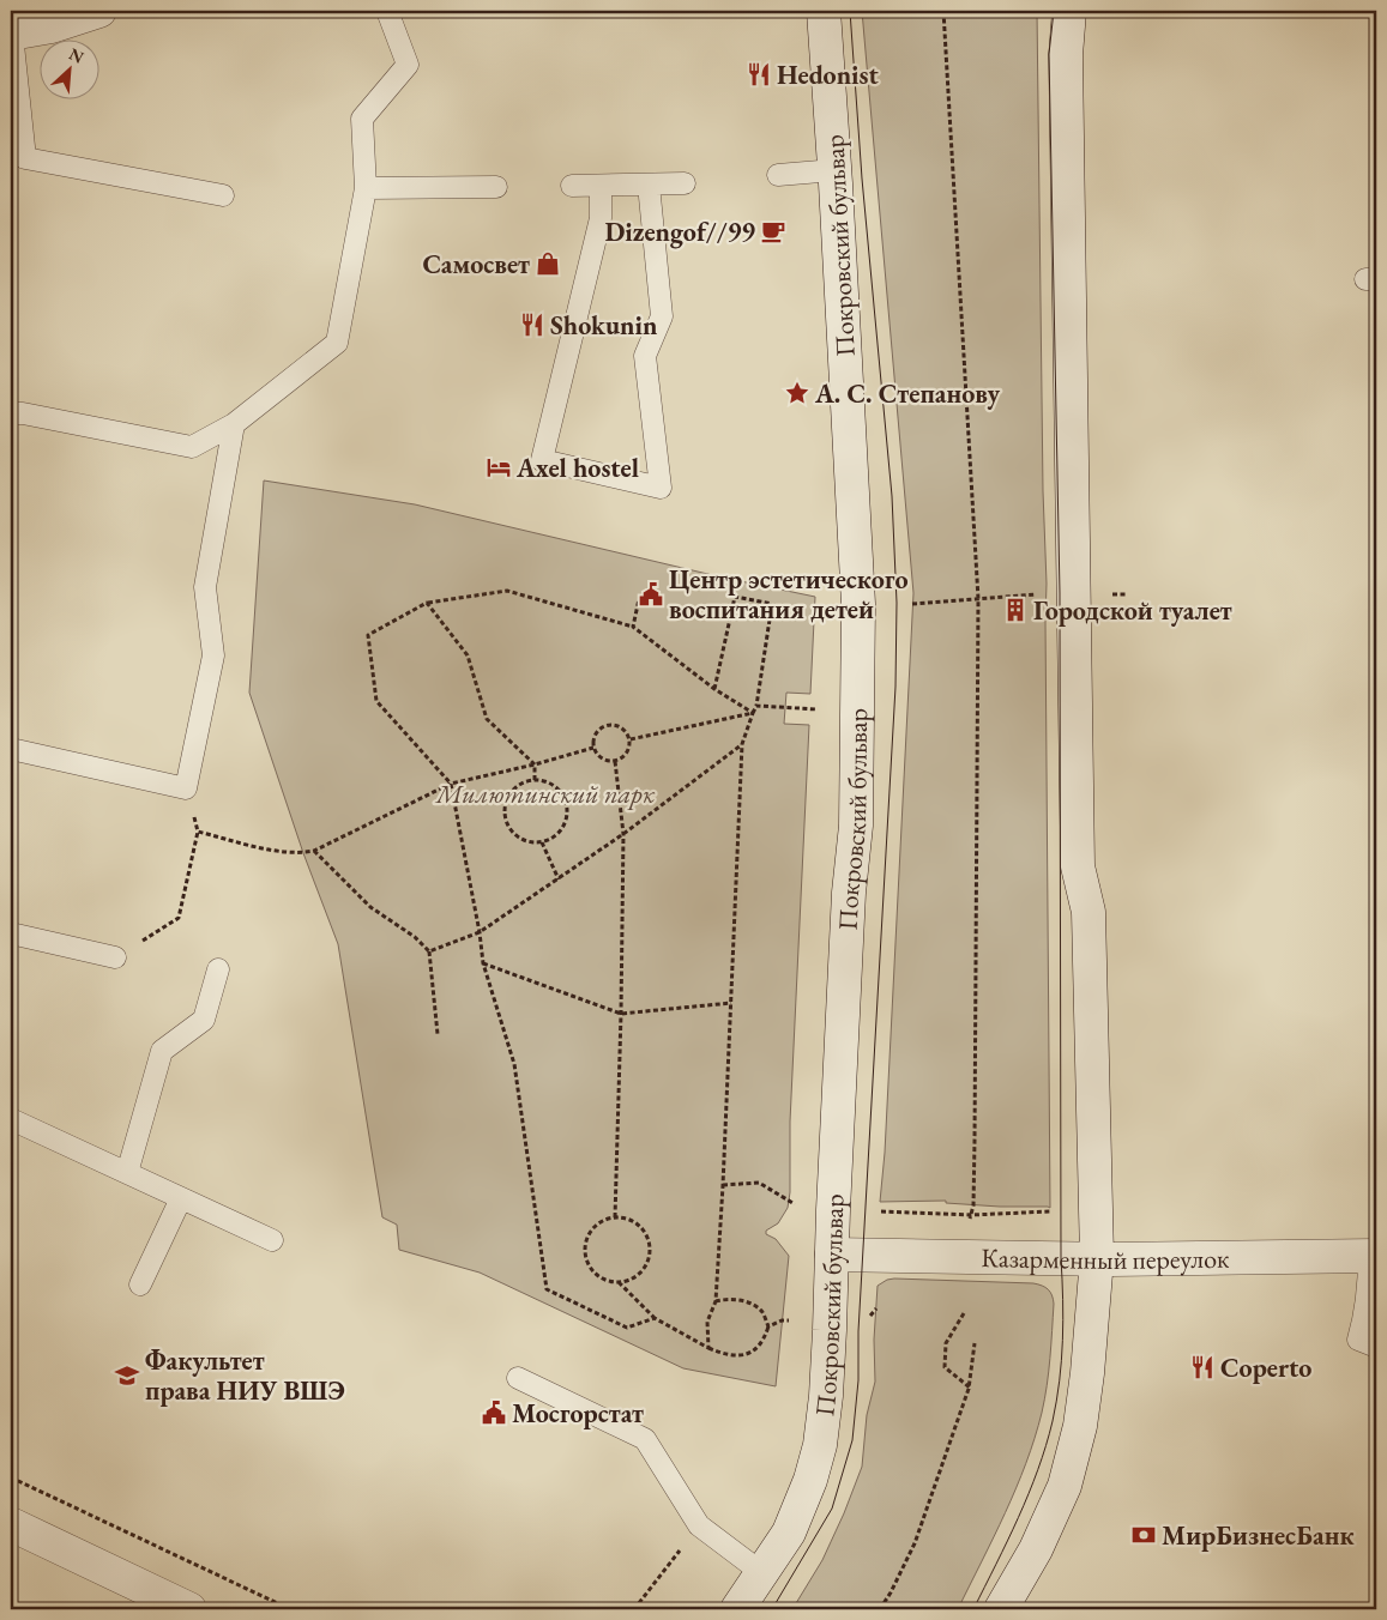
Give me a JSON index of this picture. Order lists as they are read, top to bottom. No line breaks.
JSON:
{"streets":{"main road":["Покровский бульвар","Казарменный переулок"]},"crossings":[["Покровский бульвар","Казарменный переулок"]],"parks":["Милютинский парк"],"places":{"restaurant":["Hedonist","Shokunin","Coperto"],"cafe":["Dizengof//99"],"shop":["Самосвет"],"place":["А. С. Степанову"],"hotel":["Axel hostel"],"public building":["Центр эстетического воспитания детей","Мосгорстат"],"building":["Городской туалет"],"school or university":["Факультет права НИУ ВШЭ"],"bank":["МирБизнесБанк"]},"north":"top right"}
